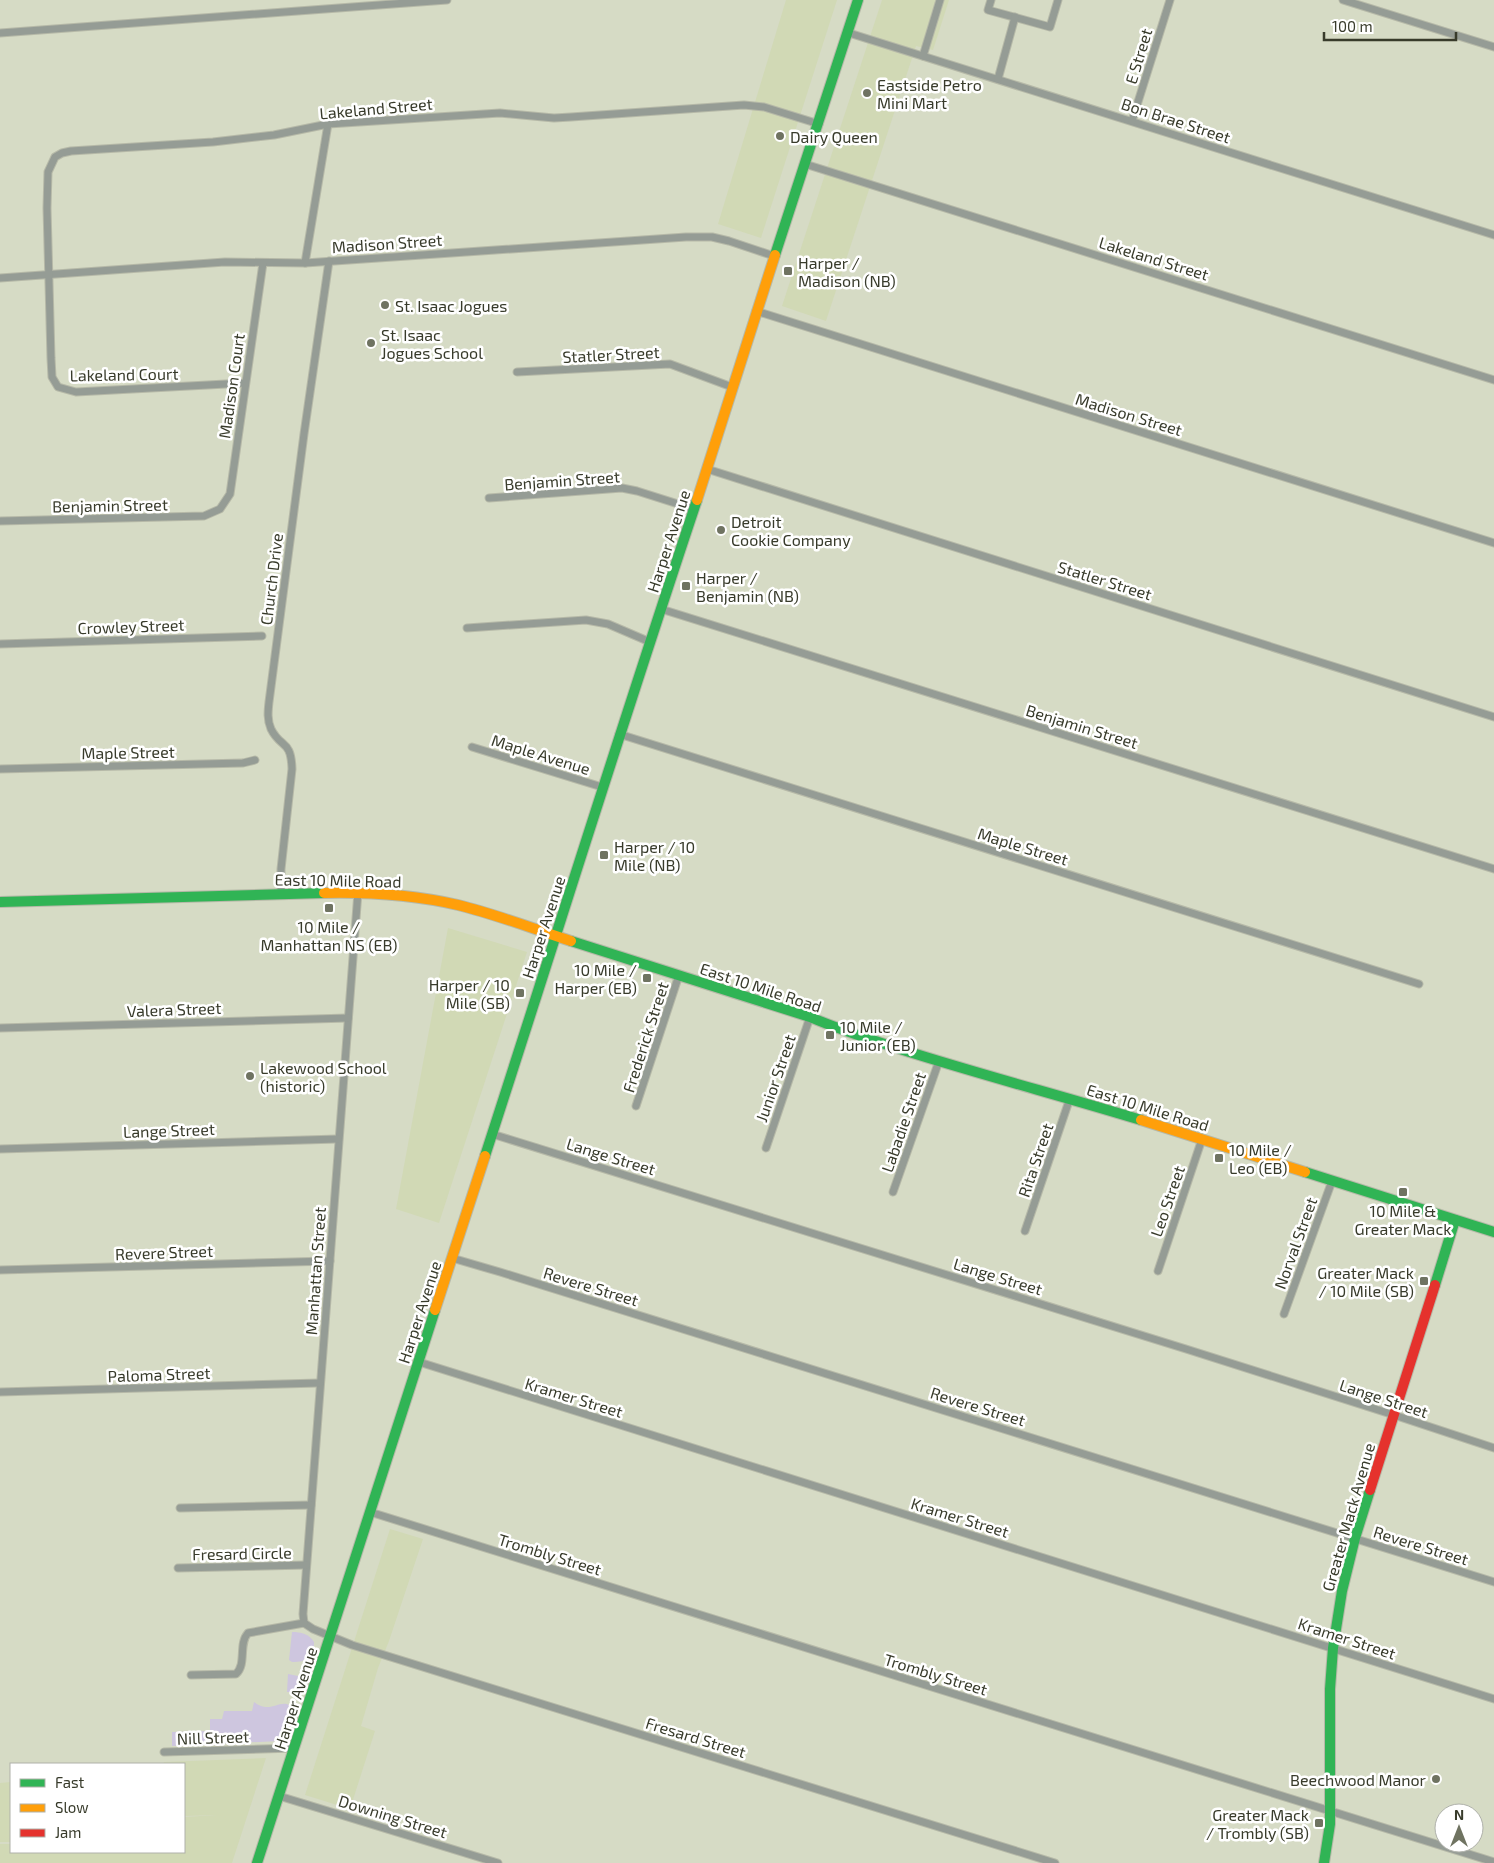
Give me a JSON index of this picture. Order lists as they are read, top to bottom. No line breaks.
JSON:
{"streets":{"street":["E Street","Lakeland Street","Bon Brae Street","Madison Street","Statler Street","Lakeland Court","Madison Court","Benjamin Street","Harper Avenue","Church Drive","Crowley Street","Maple Street","Maple Avenue","East 10 Mile Road","Valera Street","Frederick Street","Junior Street","Labadie Street","Lange Street","Rita Street","Leo Street","Norval Street","Revere Street","Manhattan Street","Paloma Street","Kramer Street","Greater Mack Avenue","Fresard Circle","Trombly Street","Nill Street","Fresard Street","Downing Street"]},"crossings":[["E Street","Bon Brae Street"],["Lakeland Street","Madison Street"],["Lakeland Street","Lakeland Court"],["Lakeland Street","Harper Avenue"],["Bon Brae Street","Harper Avenue"],["Madison Street","Lakeland Court"],["Madison Street","Madison Court"],["Madison Street","Harper Avenue"],["Madison Street","Church Drive"],["Statler Street","Harper Avenue"],["Lakeland Court","Madison Court"],["Madison Court","Benjamin Street"],["Benjamin Street","Harper Avenue"],["Harper Avenue","Maple Street"],["Harper Avenue","Maple Avenue"],["Harper Avenue","East 10 Mile Road"],["Harper Avenue","Lange Street"],["Harper Avenue","Revere Street"],["Harper Avenue","Kramer Street"],["Harper Avenue","Trombly Street"],["Harper Avenue","Nill Street"],["Harper Avenue","Fresard Street"],["Harper Avenue","Downing Street"],["Church Drive","East 10 Mile Road"],["East 10 Mile Road","Frederick Street"],["East 10 Mile Road","Junior Street"],["East 10 Mile Road","Labadie Street"],["East 10 Mile Road","Rita Street"],["East 10 Mile Road","Leo Street"],["East 10 Mile Road","Norval Street"],["East 10 Mile Road","Manhattan Street"],["East 10 Mile Road","Greater Mack Avenue"],["Valera Street","Manhattan Street"],["Lange Street","Manhattan Street"],["Lange Street","Greater Mack Avenue"],["Revere Street","Manhattan Street"],["Revere Street","Greater Mack Avenue"],["Manhattan Street","Paloma Street"],["Manhattan Street","Fresard Circle"],["Kramer Street","Greater Mack Avenue"],["Greater Mack Avenue","Trombly Street"]],"places":{"other":["Eastside Petro Mini Mart","Dairy Queen","St. Isaac Jogues","St. Isaac Jogues School","Detroit Cookie Company","Lakewood School (historic)","Beechwood Manor"],"transit":["Harper / Madison (NB)","Harper / Benjamin (NB)","Harper / 10 Mile (NB)","10 Mile / Manhattan NS (EB)","10 Mile / Harper (EB)","Harper / 10 Mile (SB)","10 Mile / Junior (EB)","10 Mile / Leo (EB)","10 Mile & Greater Mack","Greater Mack / 10 Mile (SB)","Greater Mack / Trombly (SB)"]},"legend":["Fast","Slow","Jam"],"scale_bar":"100 m","north":"top"}
